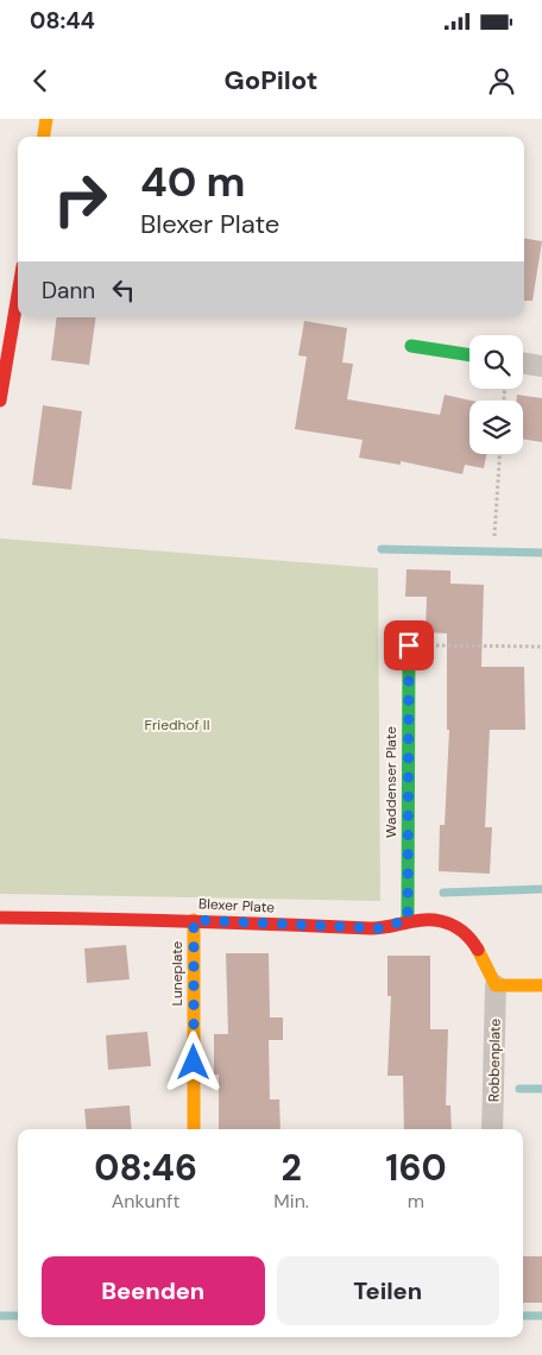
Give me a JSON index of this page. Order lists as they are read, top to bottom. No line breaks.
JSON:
{"streets":{"street":["Waddenser Plate","Blexer Plate","Luneplate","Robbenplate"]},"crossings":[["Waddenser Plate","Blexer Plate"],["Blexer Plate","Luneplate"],["Blexer Plate","Robbenplate"]],"parks":["Friedhof II"],"page":{"status":"08:44","header":"GoPilot","turn":["40 m","Blexer Plate"],"then":"Dann","eta":["08:46","Ankunft","2","Min.","160","m"],"buttons":["Beenden","Teilen"]}}
